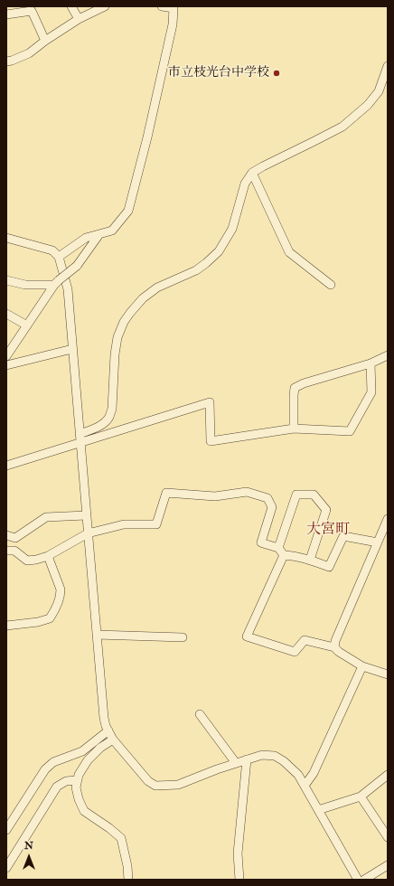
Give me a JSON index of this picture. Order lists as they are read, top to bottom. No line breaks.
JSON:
{"districts":["大宮町"],"places":["市立枝光台中学校"],"north":"top"}
